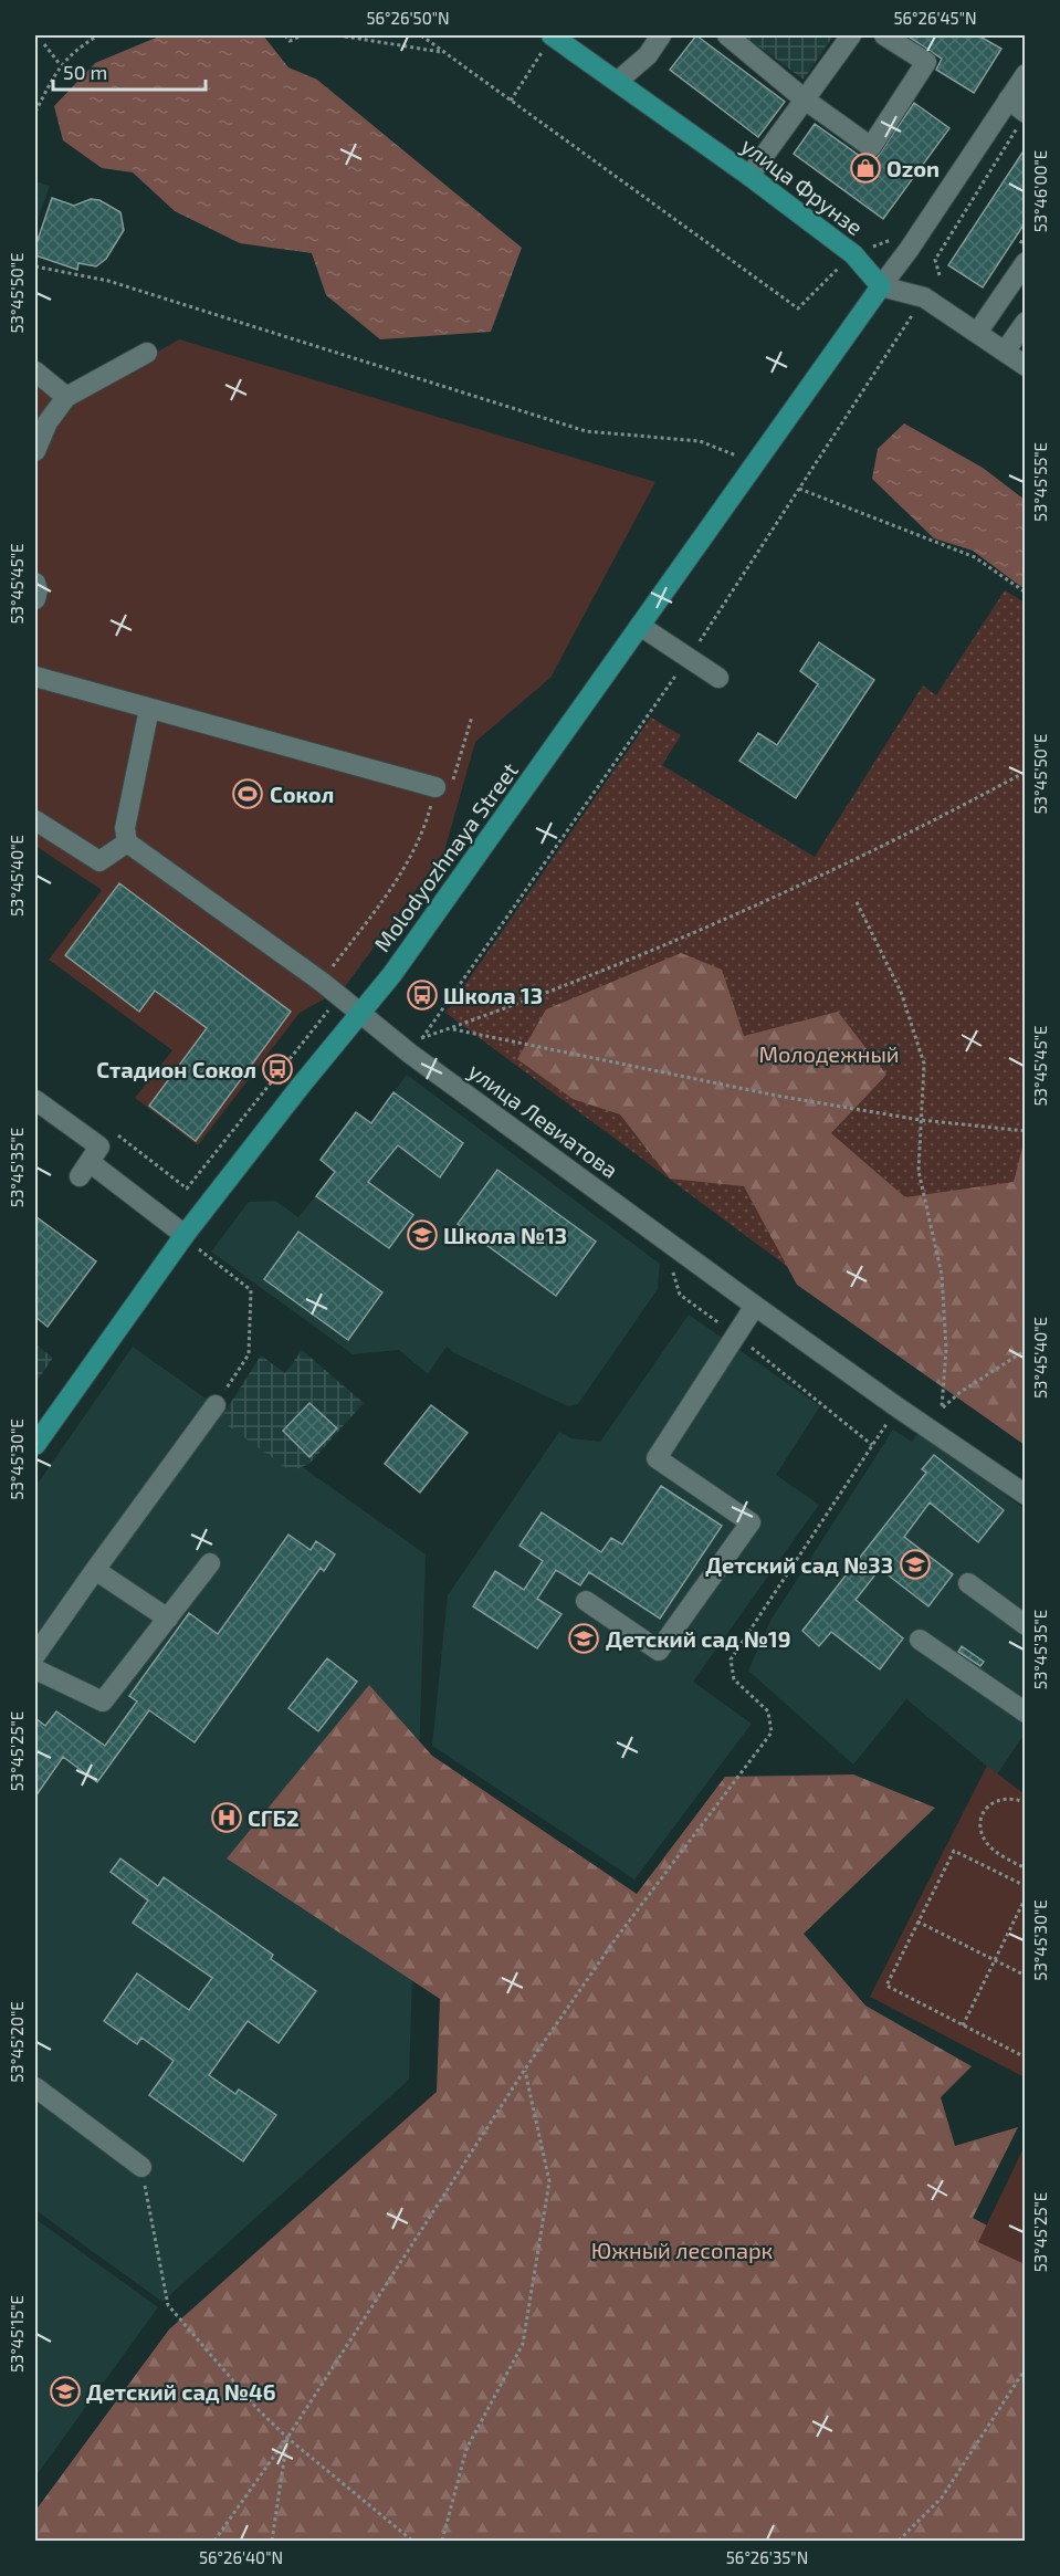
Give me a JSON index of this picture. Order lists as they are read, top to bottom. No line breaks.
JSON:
{"streets":{"main road":["улица Фрунзе","Molodyozhnaya Street"],"street":["улица Левиатова"]},"crossings":[["улица Фрунзе","Molodyozhnaya Street"],["Molodyozhnaya Street","улица Левиатова"]],"parks":["Молодежный","Южный лесопарк"],"places":{"shop":["Ozon"],"sports":["Сокол"],"bus stop":["Школа 13","Стадион Сокол"],"school or university":["Школа №13","Детский сад №33","Детский сад №19","Детский сад №46"],"hospital":["СГБ2"]},"scale_bar":"50 m","coordinates":["56°26'50\"N","56°26'45\"N","53°46'00\"E","53°45'50\"E","53°45'55\"E","53°45'45\"E","53°45'40\"E","53°45'35\"E","53°45'30\"E","53°45'25\"E","53°45'20\"E","53°45'15\"E","56°26'40\"N","56°26'35\"N"]}
